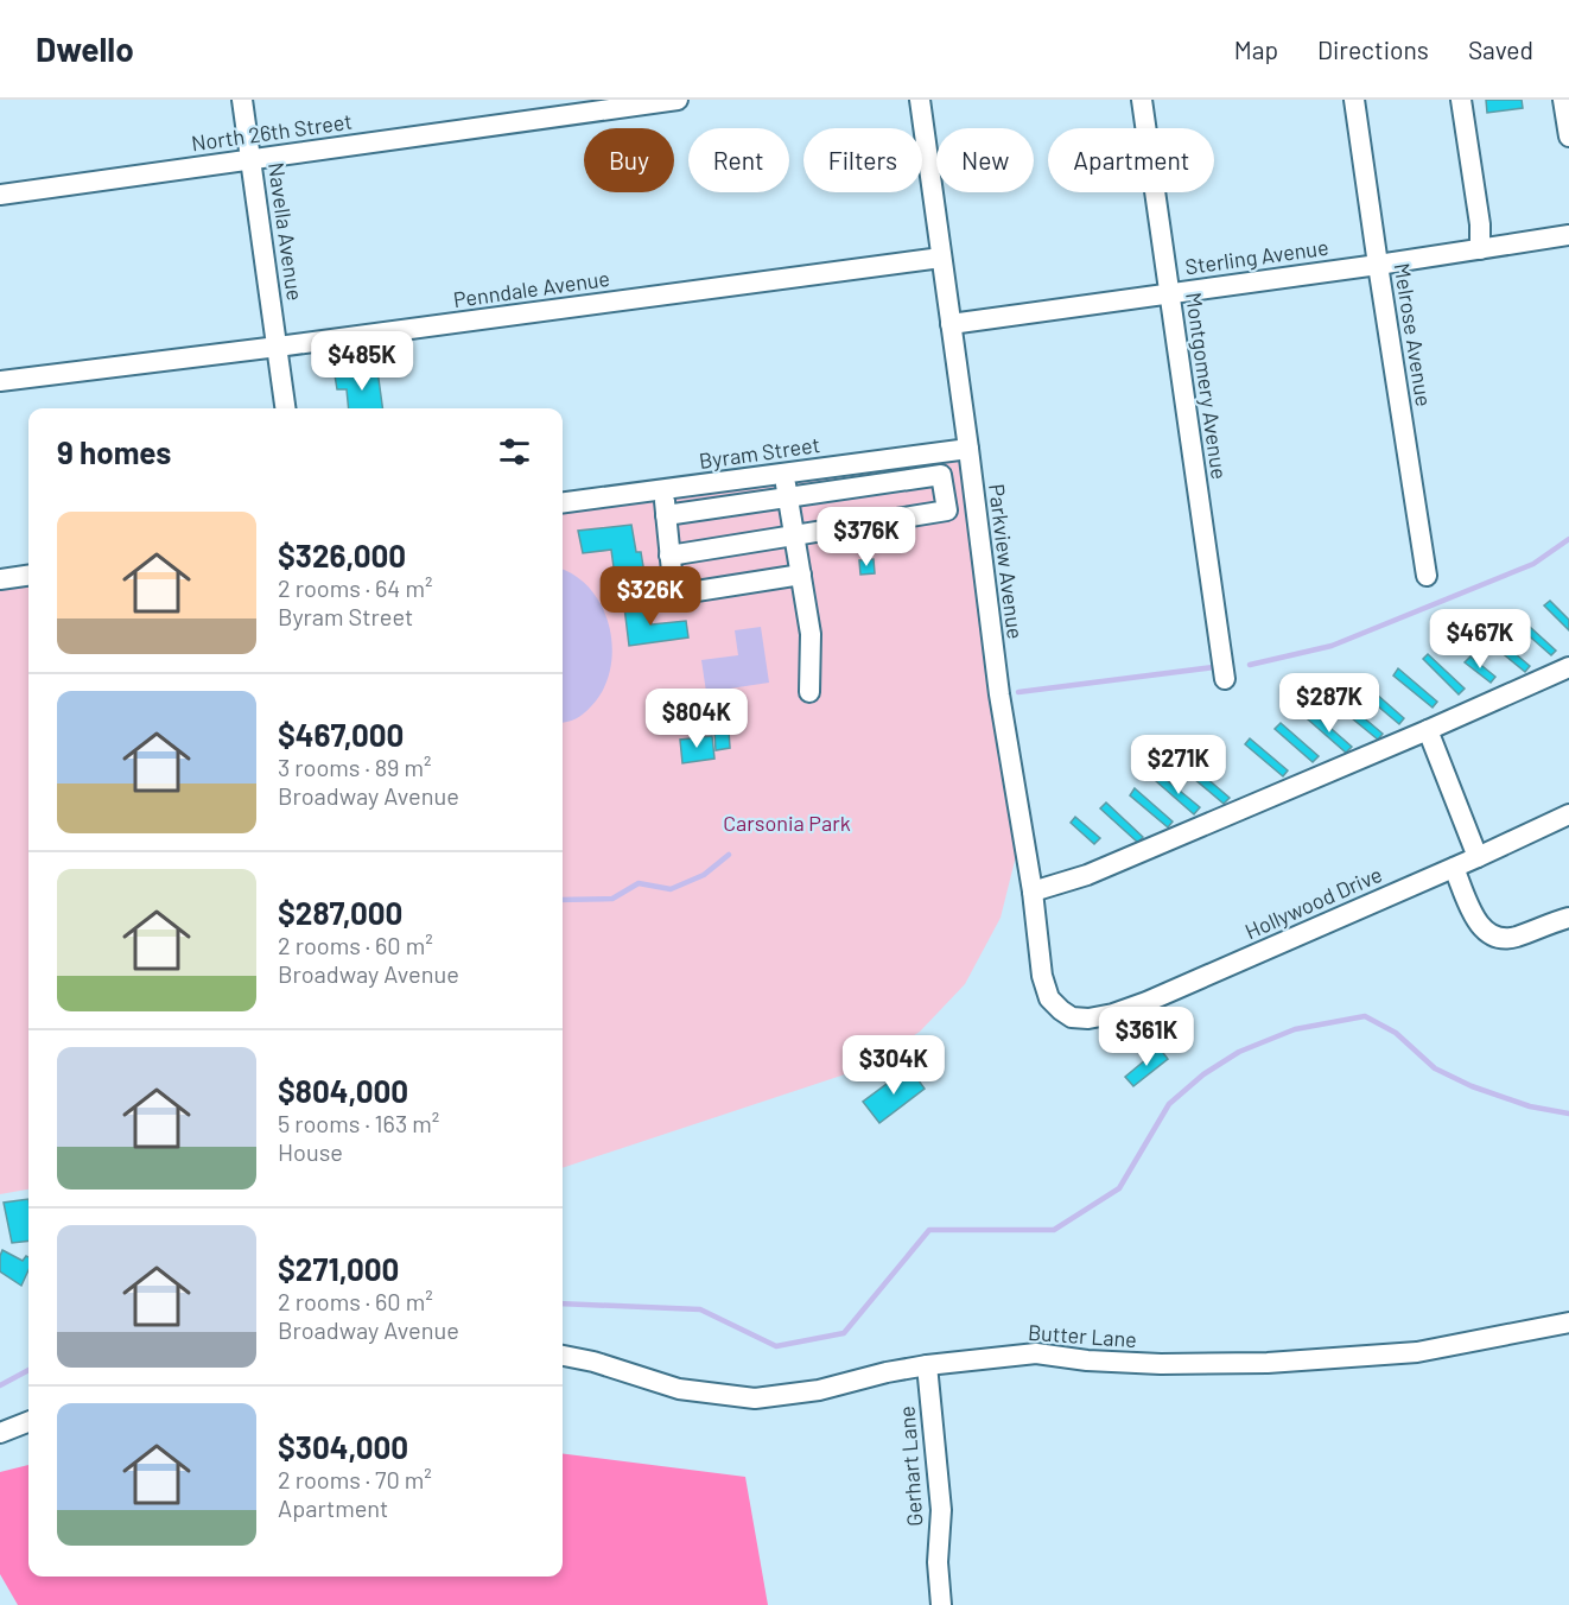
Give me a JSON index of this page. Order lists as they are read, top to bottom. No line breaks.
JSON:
{"streets":{"street":["North 26th Street","Navella Avenue","Sterling Avenue","Penndale Avenue","Melrose Avenue","Montgomery Avenue","Byram Street","Parkview Avenue","Hollywood Drive","Butter Lane","Gerhart Lane"]},"crossings":[["North 26th Street","Navella Avenue"],["Navella Avenue","Penndale Avenue"],["Sterling Avenue","Melrose Avenue"],["Sterling Avenue","Montgomery Avenue"],["Sterling Avenue","Parkview Avenue"],["Penndale Avenue","Parkview Avenue"],["Byram Street","Parkview Avenue"],["Parkview Avenue","Hollywood Drive"],["Butter Lane","Gerhart Lane"]],"parks":["Carsonia Park"],"page":{"header":"Dwello","nav":["Map","Directions","Saved"],"chip":["Buy","Rent","Filters","New","Apartment"],"price":["$485K","$376K","$326K","$467K","$287K","$804K","$271K","$361K","$304K"],"heading":"9 homes","list":[{"name":"$326,000","note":"2 rooms · 64 m² · Byram Street"},{"name":"$467,000","note":"3 rooms · 89 m² · Broadway Avenue"},{"name":"$287,000","note":"2 rooms · 60 m² · Broadway Avenue"},{"name":"$804,000","note":"5 rooms · 163 m² · House"},{"name":"$271,000","note":"2 rooms · 60 m² · Broadway Avenue"},{"name":"$304,000","note":"2 rooms · 70 m² · Apartment"}]}}
